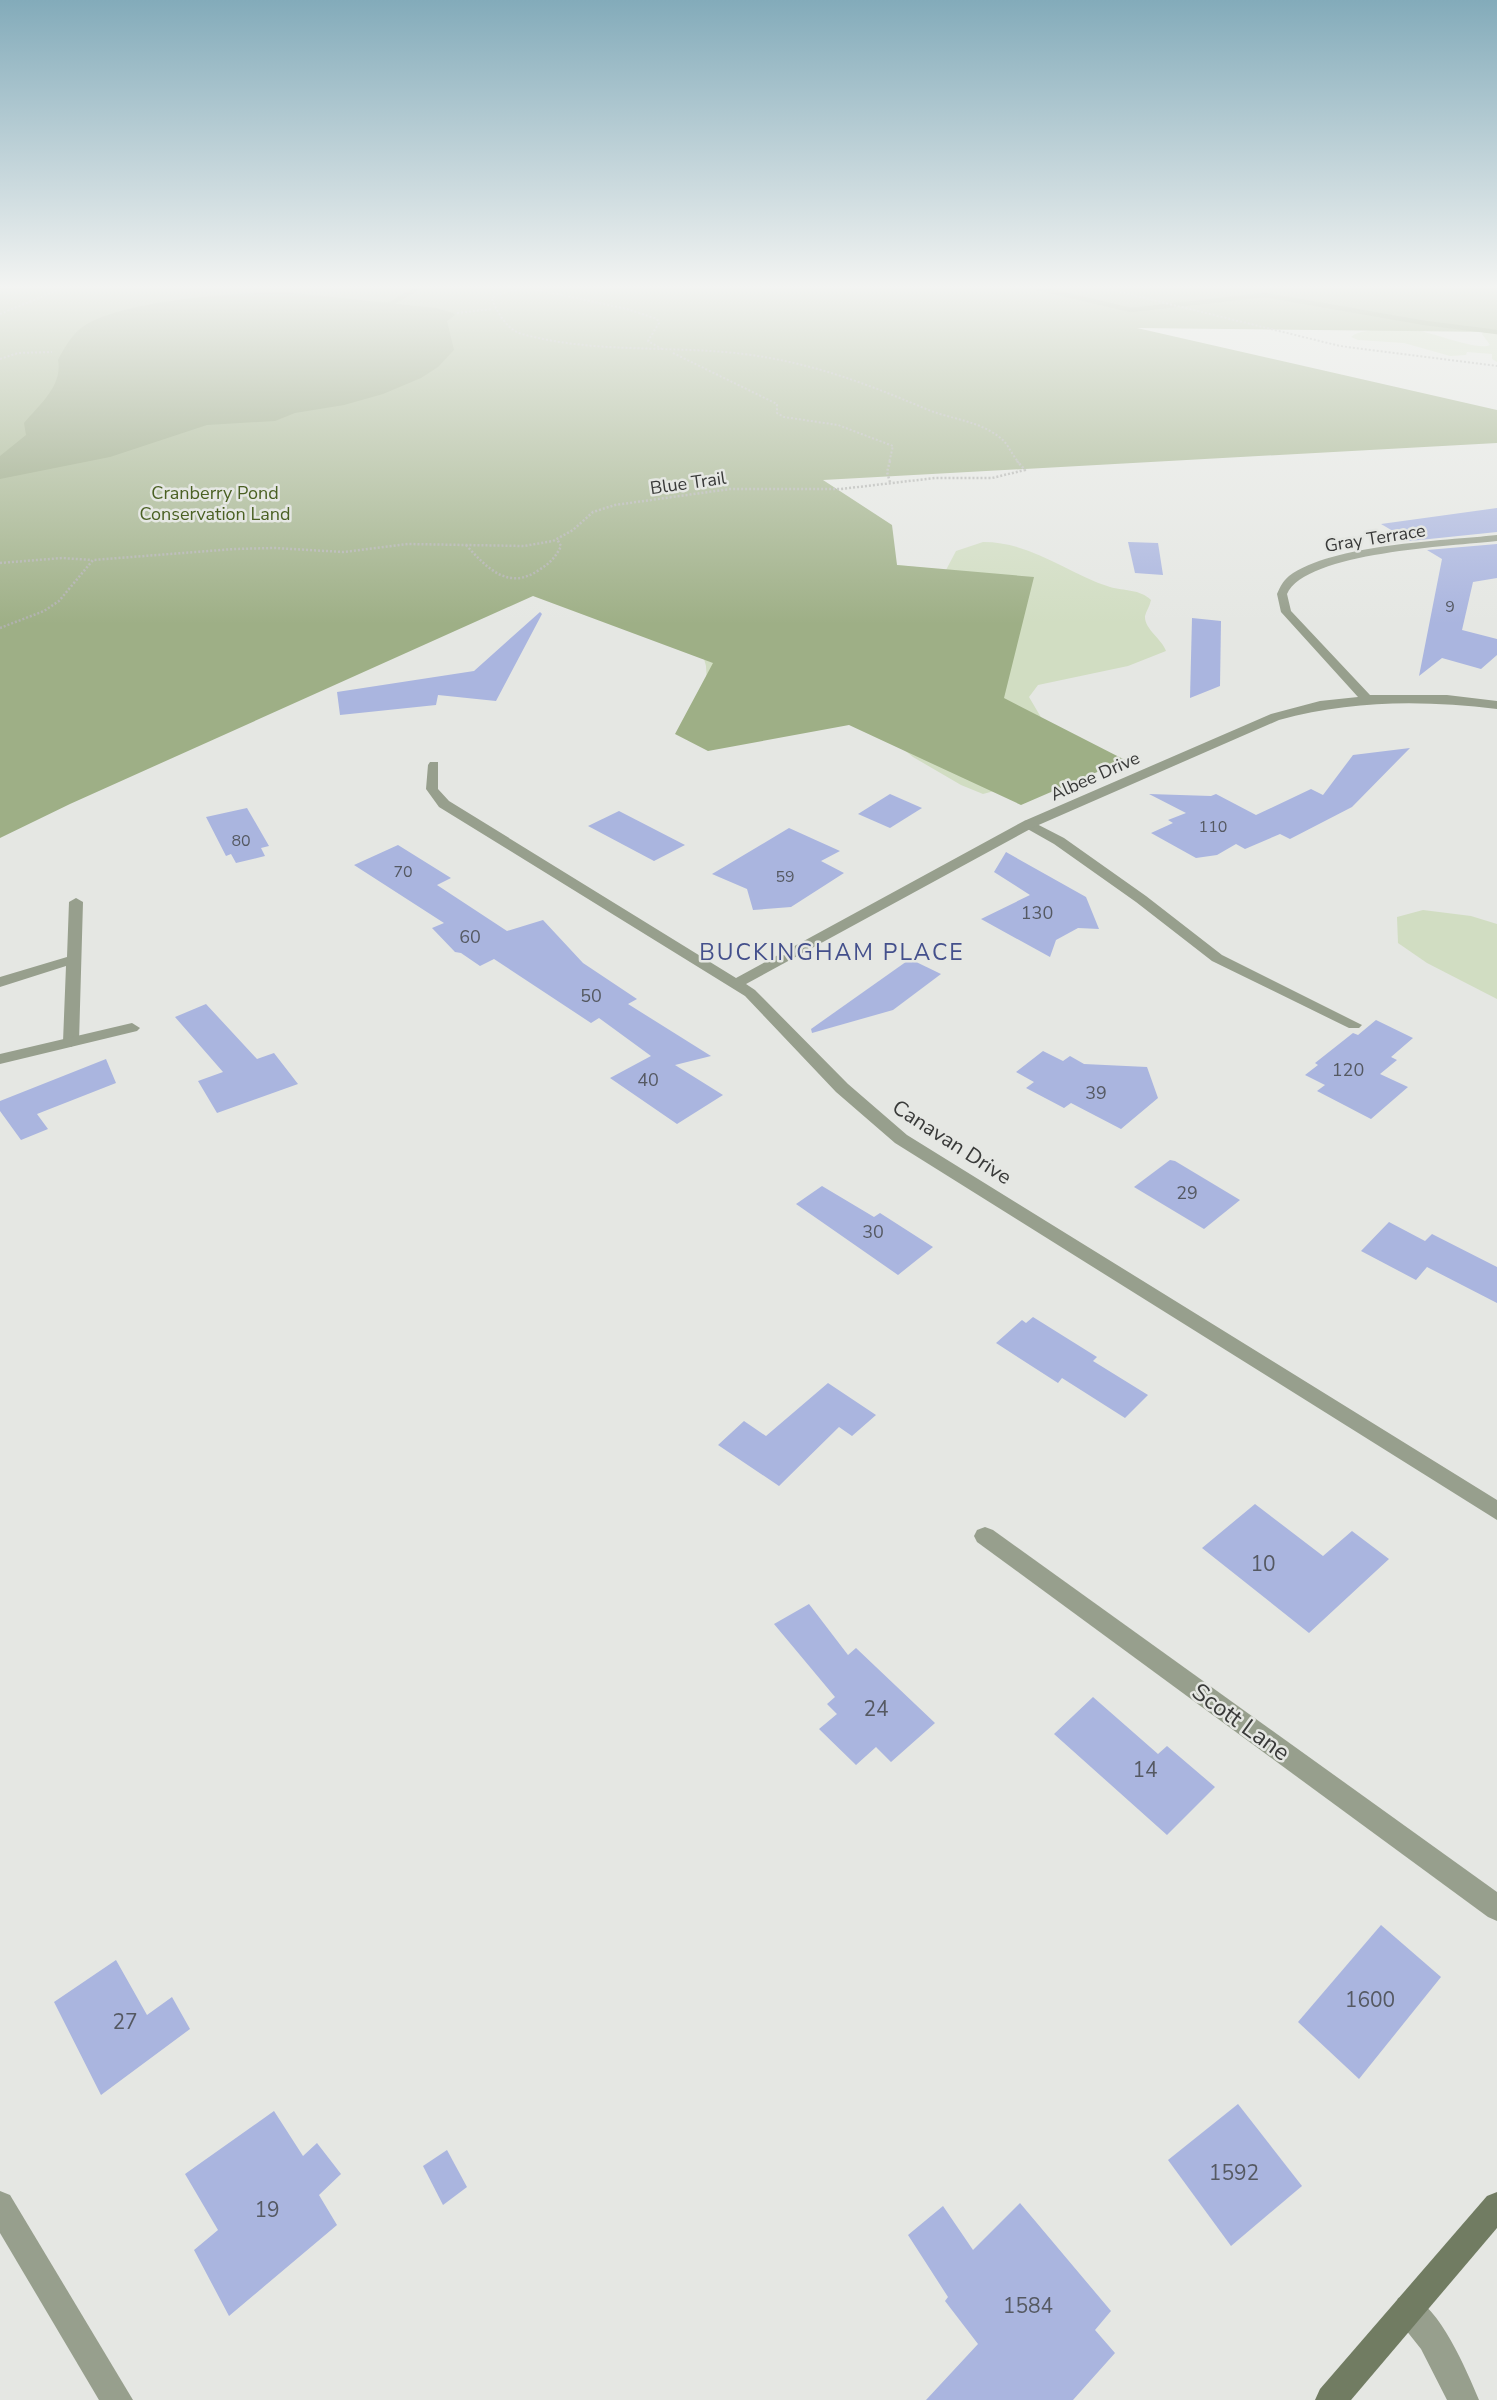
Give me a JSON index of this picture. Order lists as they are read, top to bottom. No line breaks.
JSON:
{"streets":{"street":["Gray Terrace","Albee Drive","Canavan Drive","Scott Lane"],"path":["Blue Trail"]},"crossings":[["Gray Terrace","Albee Drive"],["Albee Drive","Canavan Drive"]],"districts":["BUCKINGHAM PLACE"],"parks":["Cranberry Pond Conservation Land"],"house_numbers":["9","110","80","70","59","130","60","50","120","40","39","29","30","10","24","14","1600","27","1592","19","1584"]}
